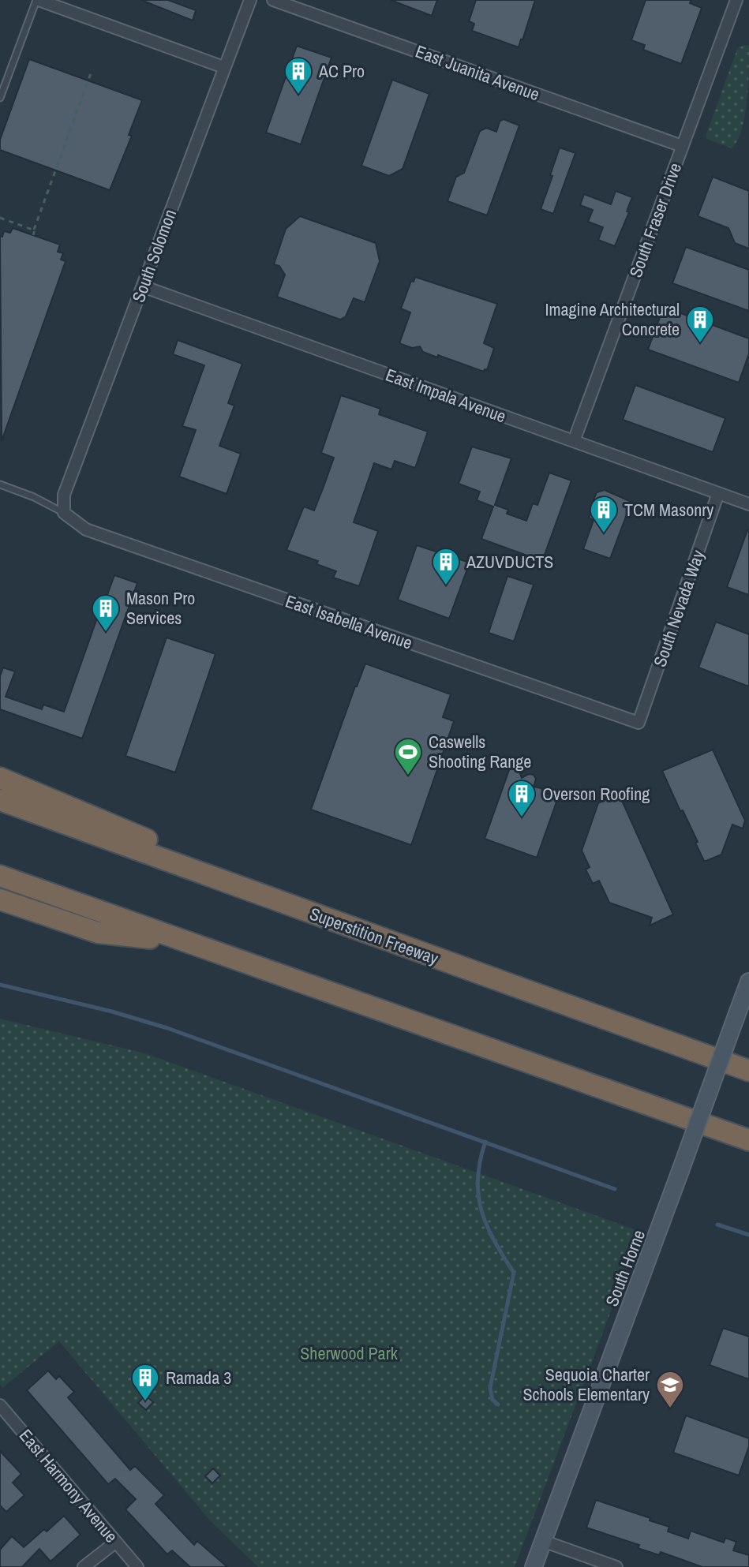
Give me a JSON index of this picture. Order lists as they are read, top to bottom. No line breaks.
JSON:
{"streets":{"highway":["Superstition Freeway"],"street":["East Juanita Avenue","South Fraser Drive","South Solomon","East Impala Avenue","South Nevada Way","East Isabella Avenue","South Horne","East Harmony Avenue"]},"crossings":[["East Juanita Avenue","South Fraser Drive"],["South Fraser Drive","East Impala Avenue"],["South Solomon","East Impala Avenue"],["South Solomon","East Isabella Avenue"],["East Impala Avenue","South Nevada Way"],["South Nevada Way","East Isabella Avenue"]],"parks":["Sherwood Park"],"places":{"building":["AC Pro","Imagine Architectural Concrete","TCM Masonry","AZUVDUCTS","Mason Pro Services","Overson Roofing","Ramada 3"],"sports":["Caswells Shooting Range"],"school or university":["Sequoia Charter Schools Elementary"]}}
